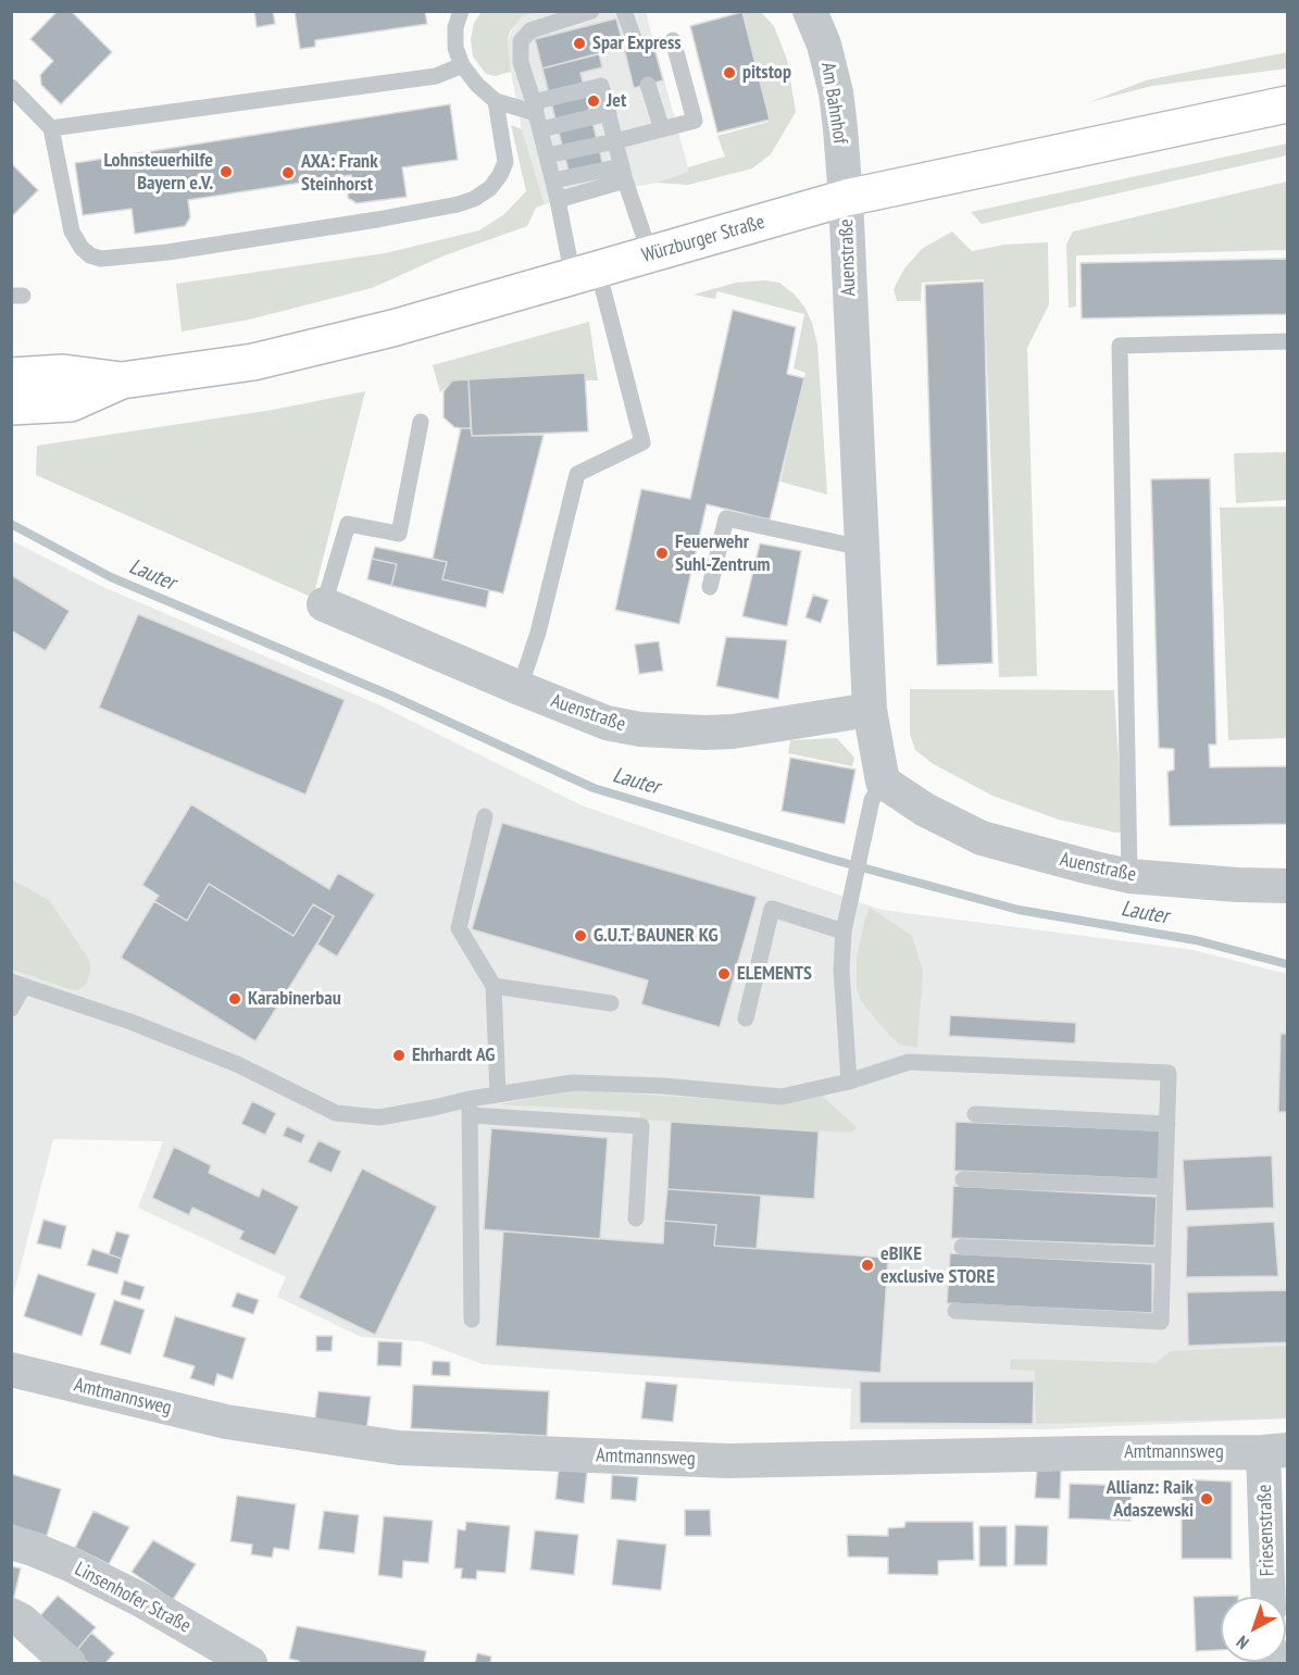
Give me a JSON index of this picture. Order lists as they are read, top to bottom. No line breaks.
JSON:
{"streets":{"main road":["Würzburger Straße"],"street":["Am Bahnhof","Auenstraße","Amtmannsweg","Friesenstraße","Linsenhofer Straße"]},"crossings":[["Am Bahnhof","Würzburger Straße"],["Am Bahnhof","Auenstraße"],["Würzburger Straße","Auenstraße"],["Amtmannsweg","Friesenstraße"]],"water":["Lauter"],"places":["Spar Express","pitstop","Jet","Lohnsteuerhilfe Bayern e.V.","AXA: Frank Steinhorst","Feuerwehr Suhl-Zentrum","G.U.T. BAUNER KG","ELEMENTS","Karabinerbau","Ehrhardt AG","eBIKE exclusive STORE","Allianz: Raik Adaszewski"],"north":"bottom left"}
